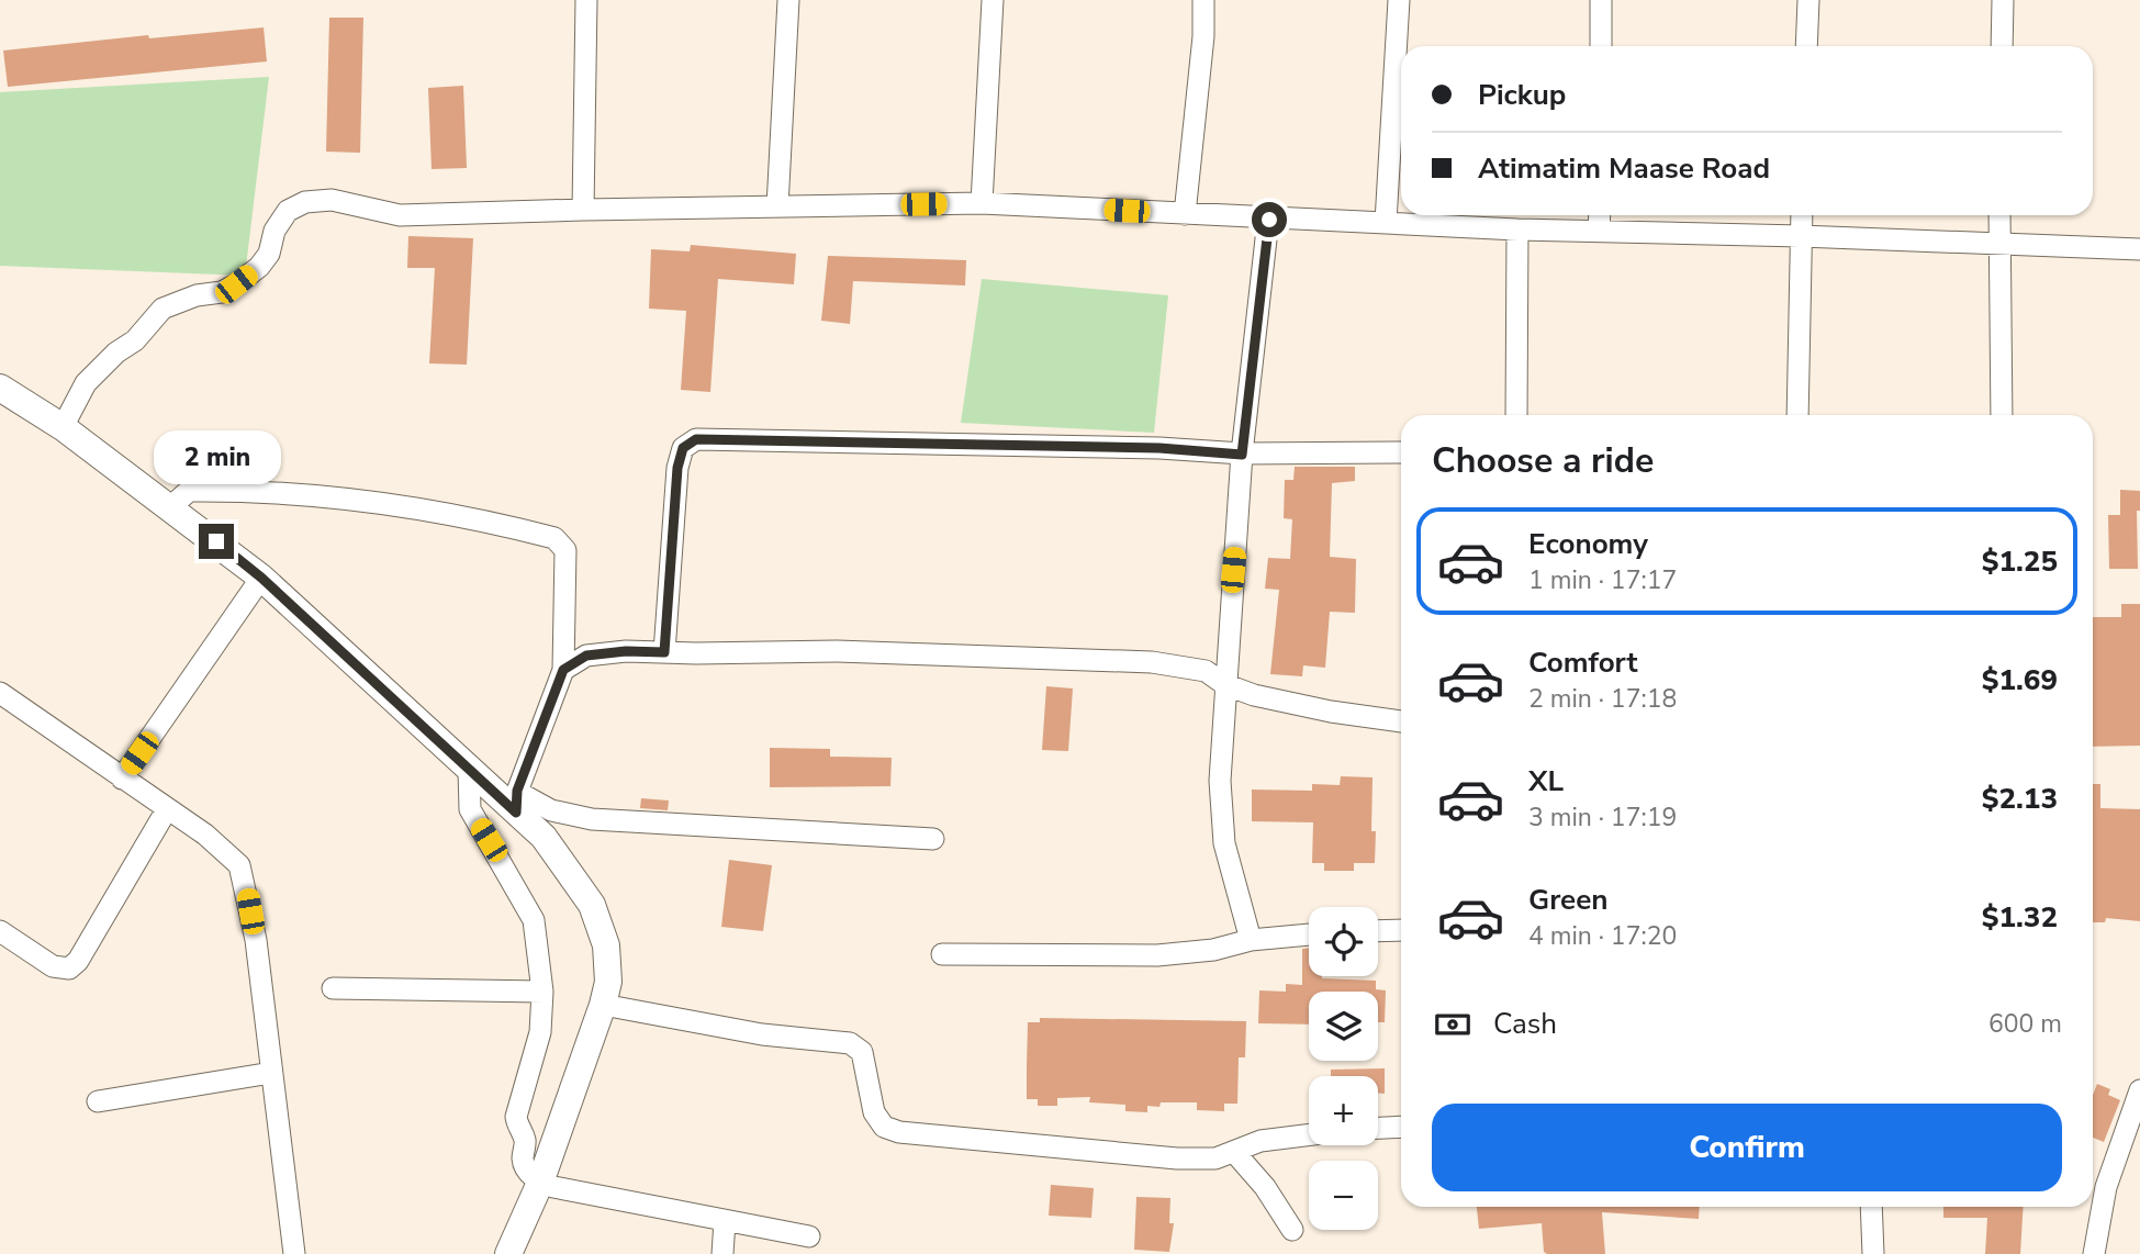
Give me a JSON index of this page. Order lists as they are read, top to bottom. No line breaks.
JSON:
{"page":{"banner":["Pickup","Atimatim Maase Road"],"heading":"Choose a ride","bubble":"2 min","list":[{"name":"Economy","note":"1 min · 17:17","value":"$1.25"},{"name":"Comfort","note":"2 min · 17:18","value":"$1.69"},{"name":"XL","note":"3 min · 17:19","value":"$2.13"},{"name":"Green","note":"4 min · 17:20","value":"$1.32"}],"map_buttons":["+","−"],"pay":["Cash","600 m"],"buttons":"Confirm"}}
